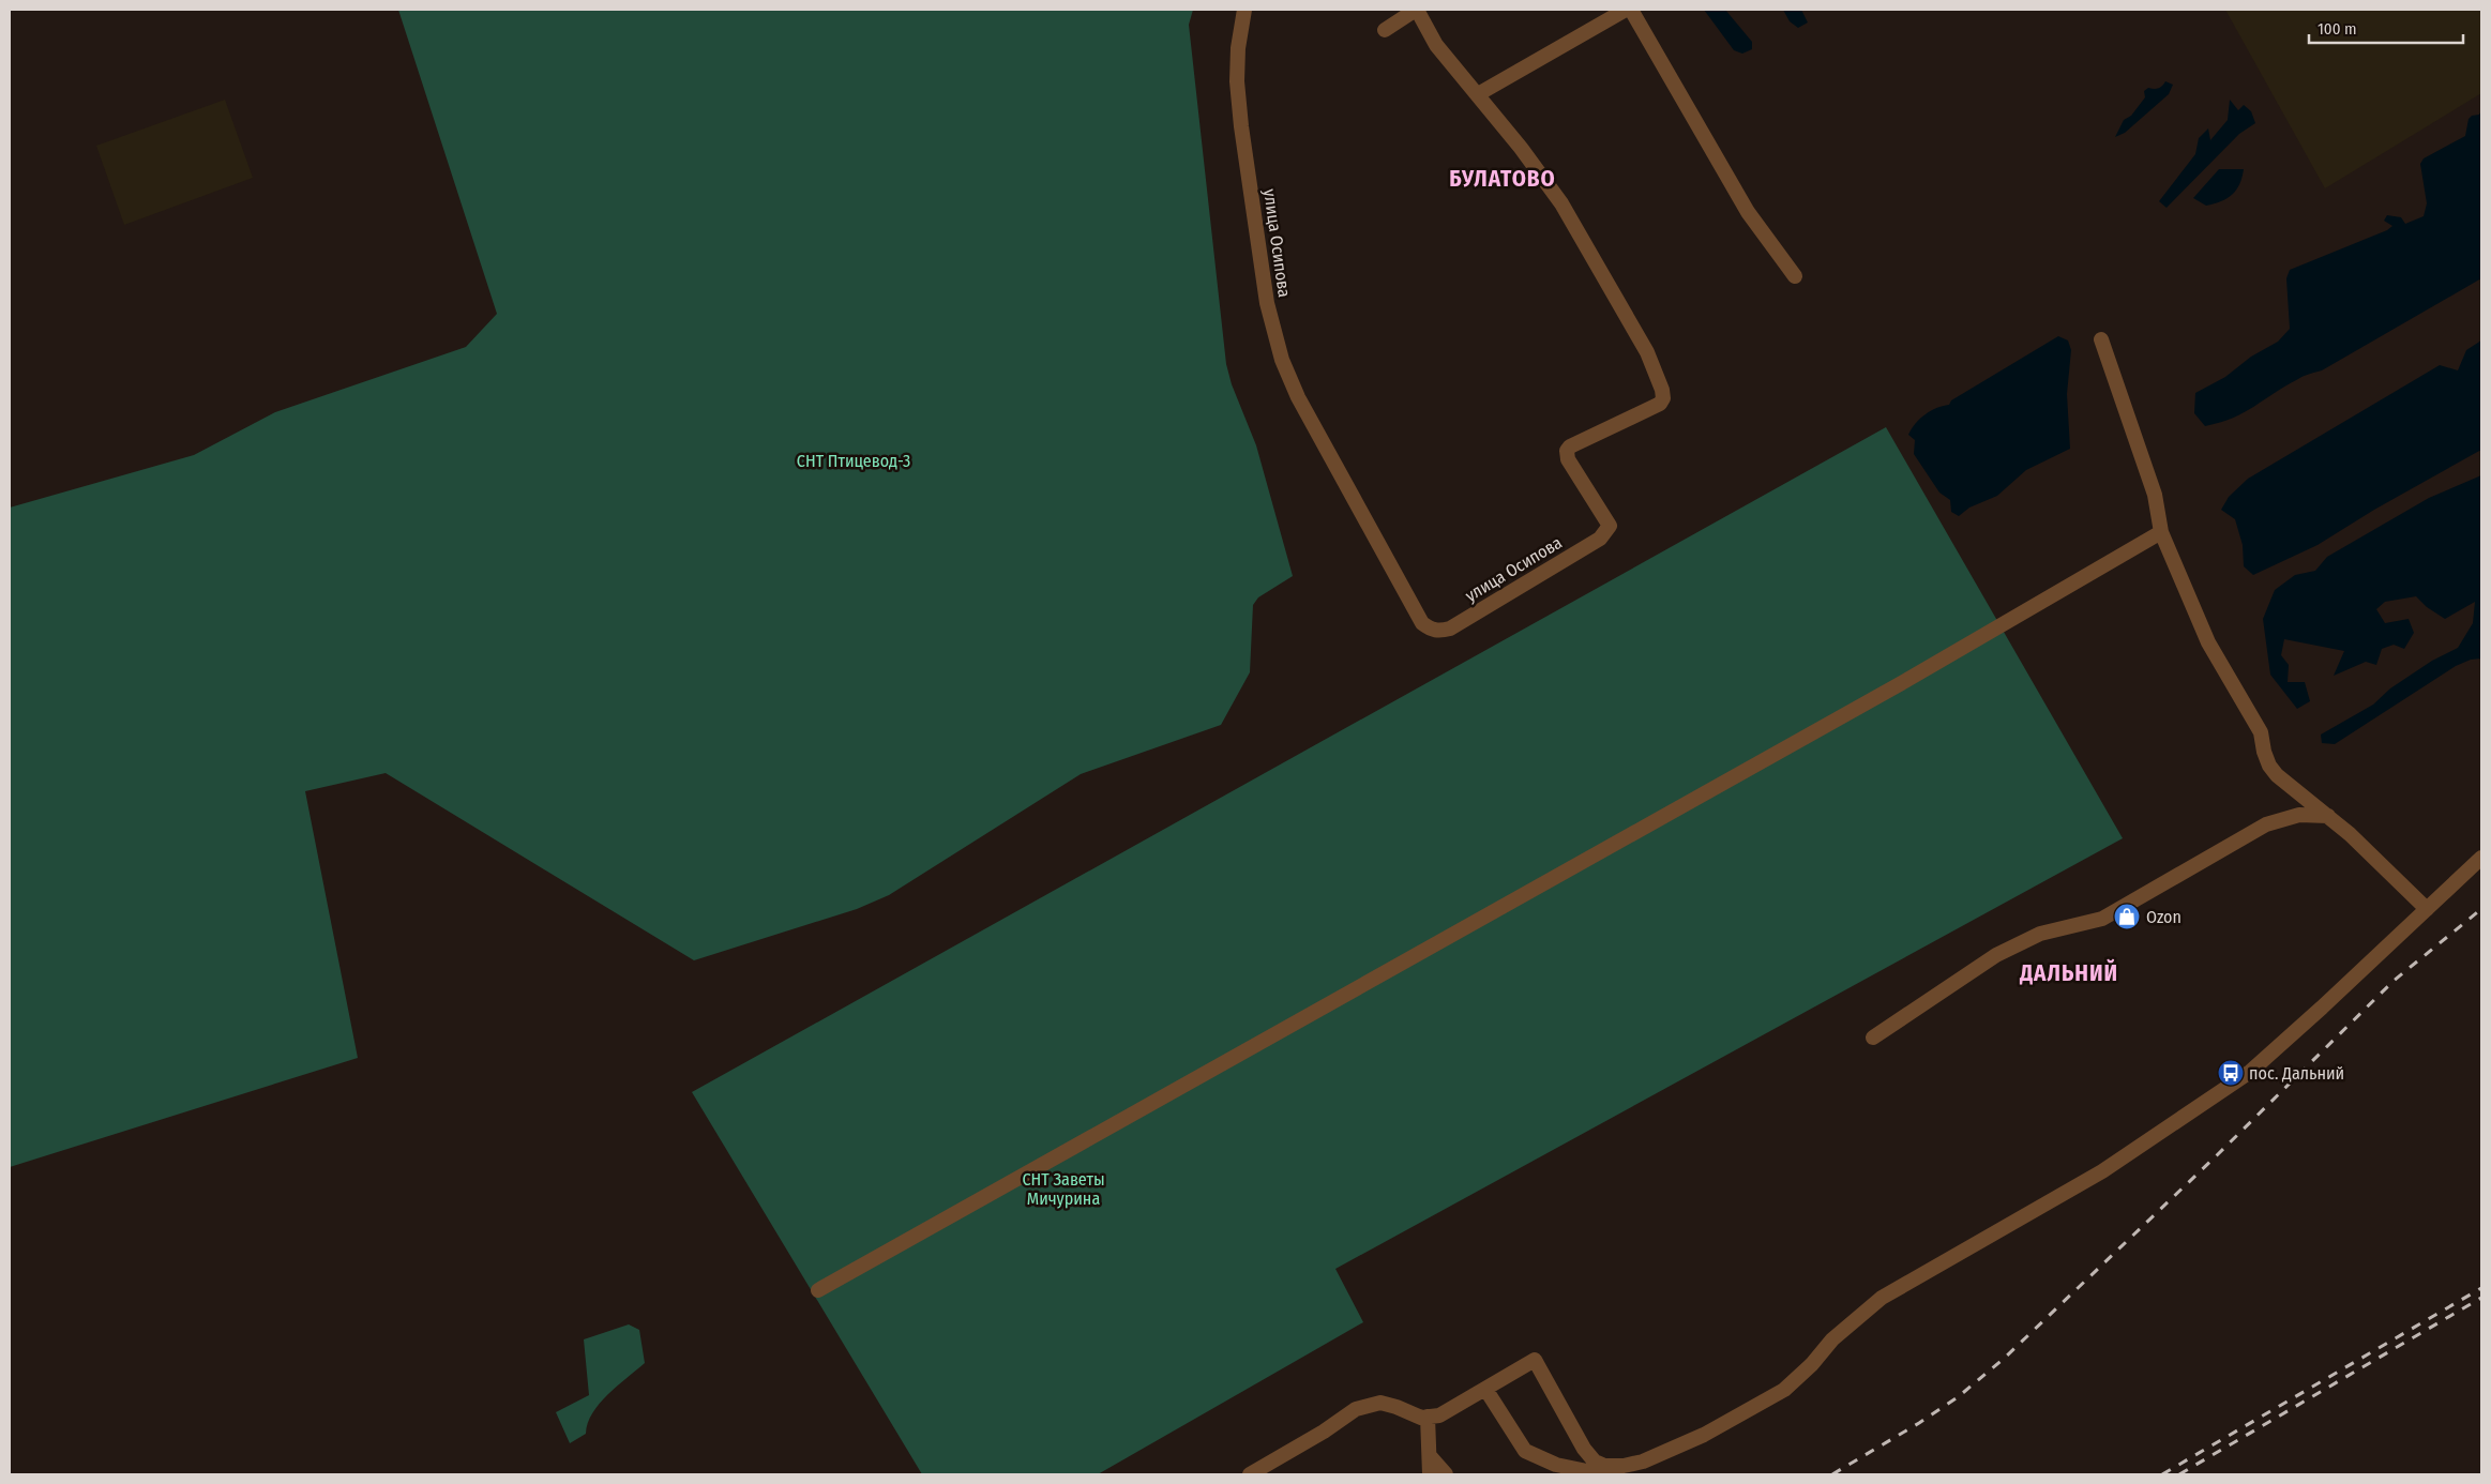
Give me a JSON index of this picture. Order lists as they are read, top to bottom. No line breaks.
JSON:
{"streets":{"street":["улица Осипова"]},"districts":["БУЛАТОВО","ДАЛЬНИЙ"],"parks":["СНТ Птицевод-3","СНТ Заветы Мичурина"],"places":{"shop":["Ozon"],"bus stop":["пос. Дальний"]},"scale_bar":"100 m"}
